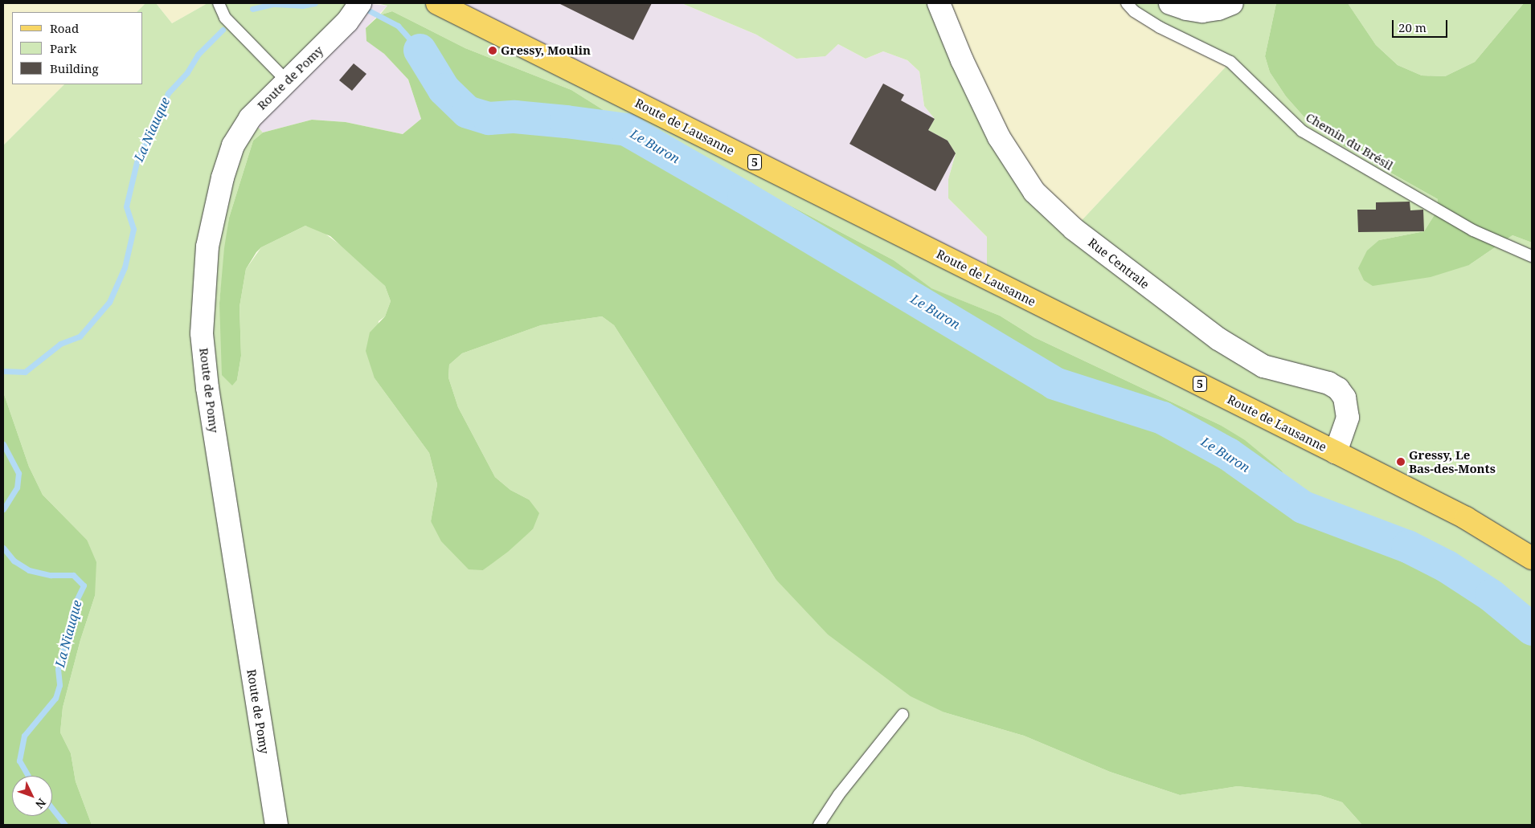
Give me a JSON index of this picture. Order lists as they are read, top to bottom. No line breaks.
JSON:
{"streets":{"main road":["Route de Lausanne","5"],"street":["Route de Pomy","Rue Centrale"],"lane":["Chemin du Brésil"]},"crossings":[["Route de Lausanne","Rue Centrale"]],"water":["La Niauque","Le Buron"],"places":["Gressy, Moulin","Gressy, Le Bas-des-Monts"],"legend":["Road","Park","Building"],"scale_bar":"20 m","north":"bottom right"}
